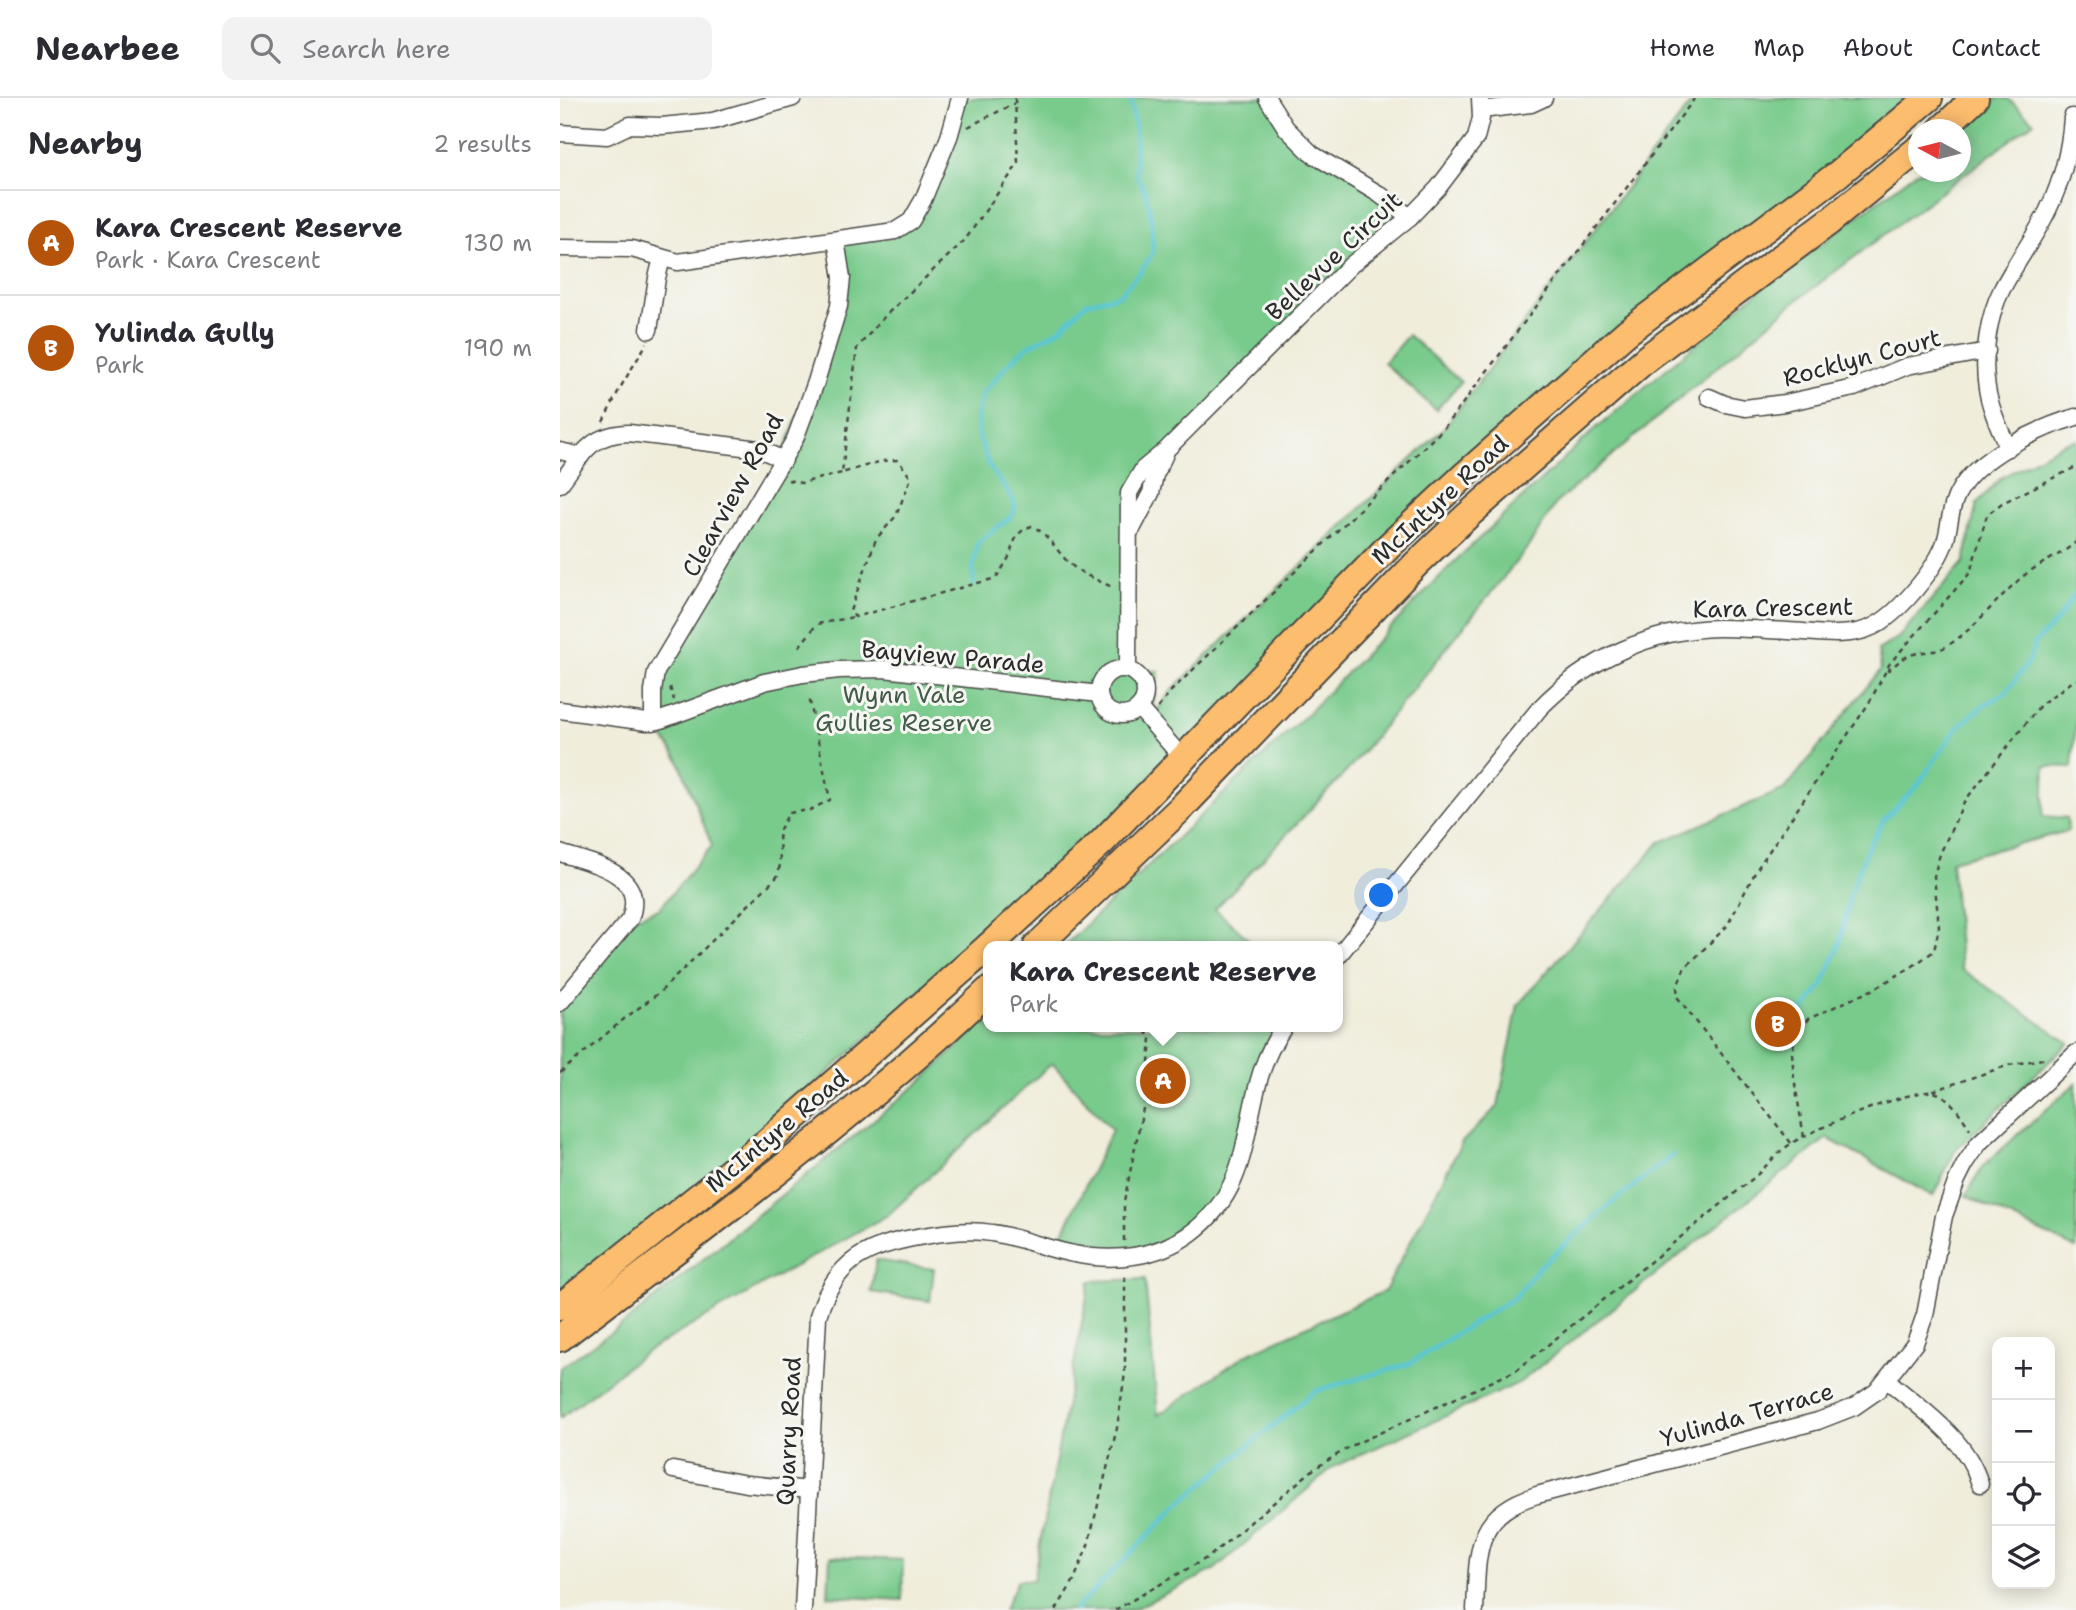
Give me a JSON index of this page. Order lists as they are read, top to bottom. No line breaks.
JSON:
{"streets":{"main road":["McIntyre Road"],"street":["Bellevue Circuit","Rocklyn Court","Clearview Road","Kara Crescent","Bayview Parade","Yulinda Terrace","Quarry Road"]},"crossings":[["Bellevue Circuit","Bayview Parade"],["Clearview Road","Bayview Parade"]],"parks":["Wynn Vale Gullies Reserve"],"north":"left","page":{"header":"Nearbee","search":"Search here","nav":["Home","Map","About","Contact"],"heading":["Nearby","2 results"],"list":[{"mark":"A","name":"Kara Crescent Reserve","note":"Park · Kara Crescent","value":"130 m"},{"mark":"B","name":"Yulinda Gully","note":"Park","value":"190 m"}],"popup":["Kara Crescent Reserve","Park"],"pins":["B","A"],"map_buttons":["+","−"]}}
